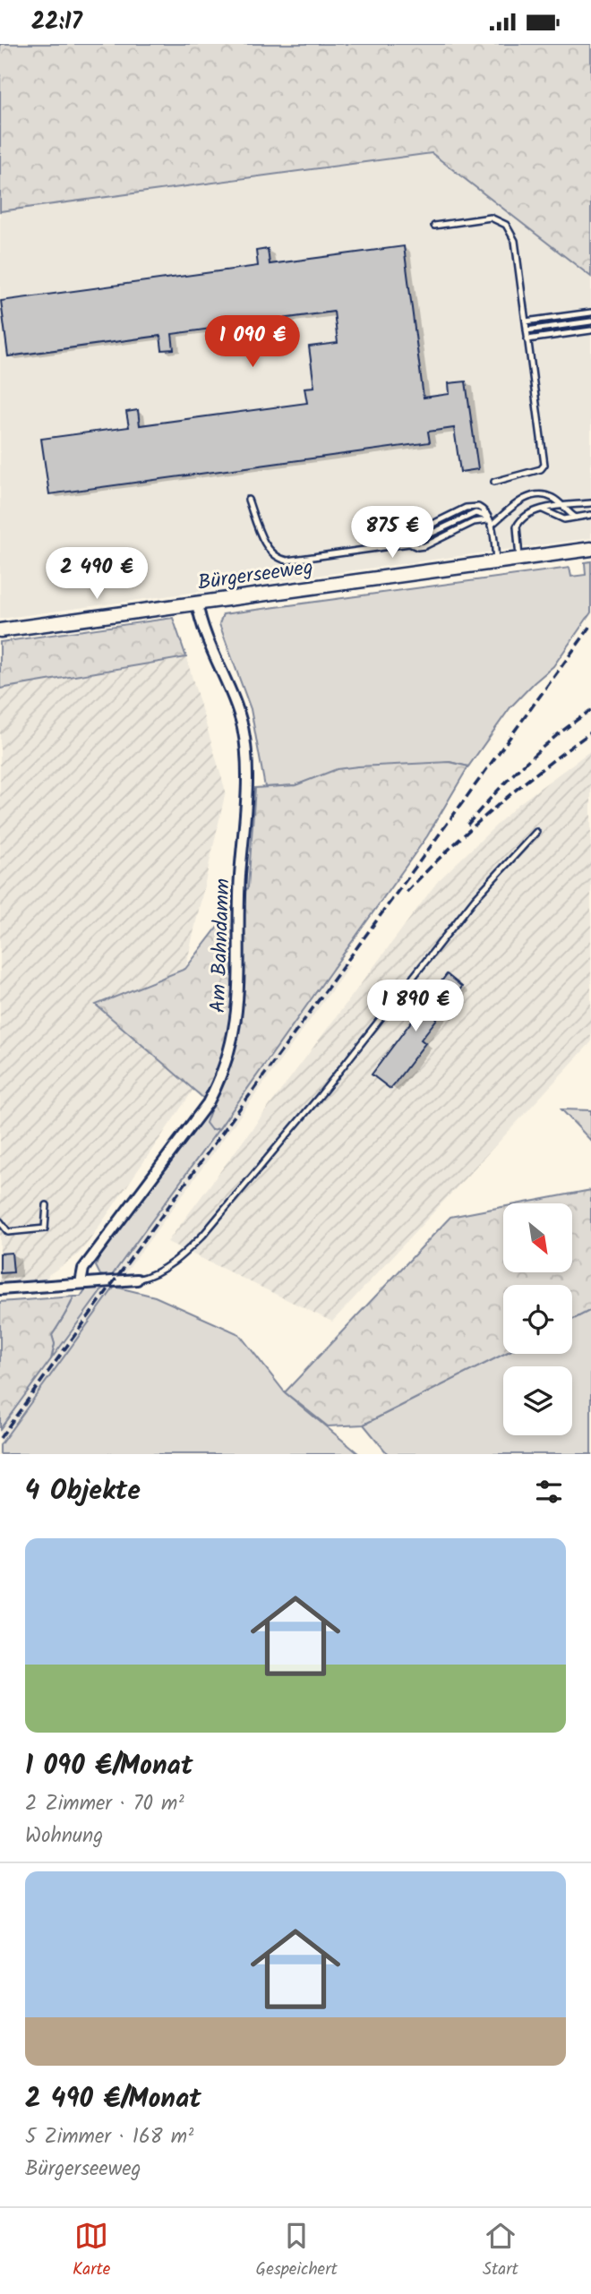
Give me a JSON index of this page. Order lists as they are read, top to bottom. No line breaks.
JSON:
{"streets":{"street":["Bürgerseeweg","Am Bahndamm"]},"crossings":[["Bürgerseeweg","Am Bahndamm"]],"north":"bottom right","page":{"status":"22:17","price":["1 090 €","875 €","2 490 €","1 890 €"],"heading":"4 Objekte","list":[{"name":"1 090 €/Monat","note":"2 Zimmer · 70 m² · Wohnung"},{"name":"2 490 €/Monat","note":"5 Zimmer · 168 m² · Bürgerseeweg"}],"tabs":["Karte","Gespeichert","Start"]}}
